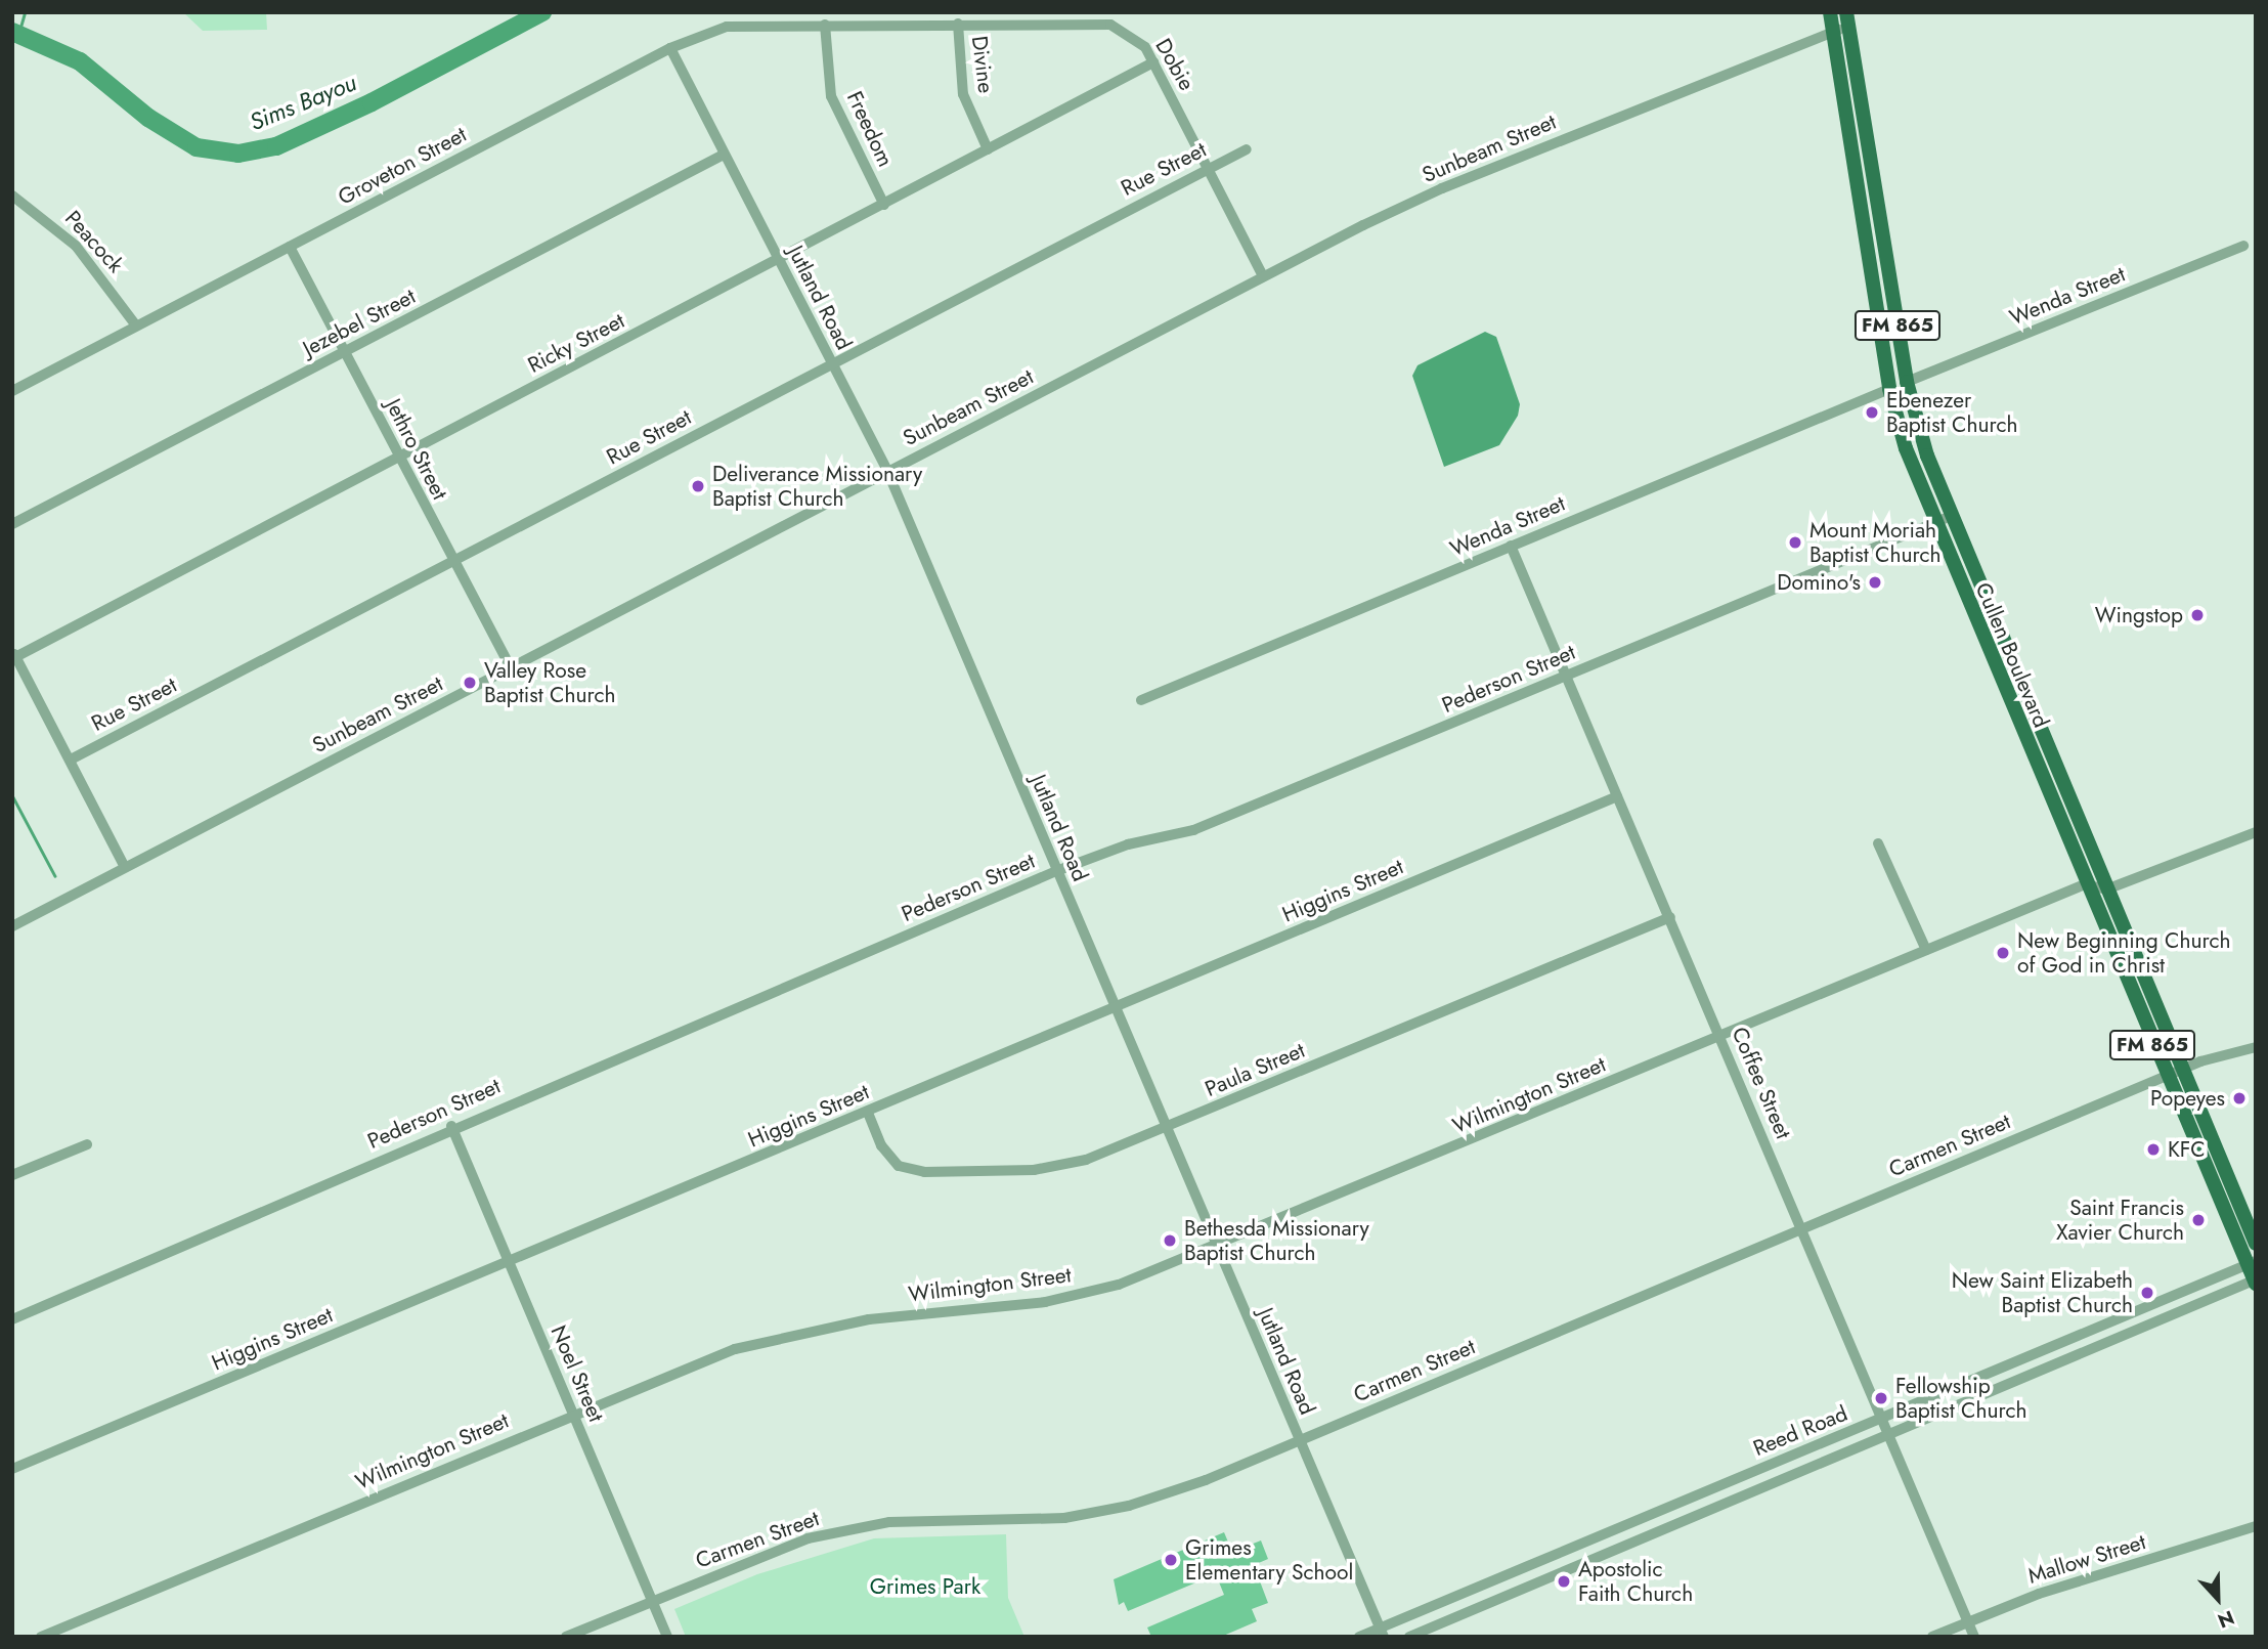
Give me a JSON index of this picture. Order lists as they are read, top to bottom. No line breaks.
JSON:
{"streets":{"main road":["FM 865","Cullen Boulevard"],"street":["Divine","Dobie","Freedom","Sunbeam Street","Groveton Street","Rue Street","Peacock","Wenda Street","Jutland Road","Jezebel Street","Ricky Street","Jethro Street","Pederson Street","Higgins Street","Paula Street","Coffee Street","Wilmington Street","Carmen Street","Noel Street","Reed Road","Mallow Street"]},"crossings":[["Divine","Dobie"],["Divine","Ricky Street"],["Dobie","Freedom"],["Dobie","Sunbeam Street"],["Dobie","Groveton Street"],["Dobie","Rue Street"],["Dobie","Ricky Street"],["Freedom","Groveton Street"],["Freedom","Ricky Street"],["Sunbeam Street","Jutland Road"],["Sunbeam Street","Jethro Street"],["Sunbeam Street","Cullen Boulevard"],["Groveton Street","Peacock"],["Groveton Street","Jutland Road"],["Groveton Street","Jethro Street"],["Rue Street","Jutland Road"],["Rue Street","Jethro Street"],["Wenda Street","Cullen Boulevard"],["Wenda Street","Coffee Street"],["Jutland Road","Jezebel Street"],["Jutland Road","Ricky Street"],["Jutland Road","Pederson Street"],["Jutland Road","Higgins Street"],["Jutland Road","Paula Street"],["Jutland Road","Wilmington Street"],["Jutland Road","Carmen Street"],["Jutland Road","Reed Road"],["Jezebel Street","Jethro Street"],["Ricky Street","Jethro Street"],["Cullen Boulevard","Pederson Street"],["Cullen Boulevard","Wilmington Street"],["Cullen Boulevard","Carmen Street"],["Cullen Boulevard","Reed Road"],["Pederson Street","Coffee Street"],["Pederson Street","Noel Street"],["Higgins Street","Paula Street"],["Higgins Street","Coffee Street"],["Higgins Street","Noel Street"],["Paula Street","Coffee Street"],["Coffee Street","Wilmington Street"],["Coffee Street","Carmen Street"],["Coffee Street","Reed Road"],["Coffee Street","Mallow Street"],["Wilmington Street","Noel Street"],["Carmen Street","Noel Street"]],"water":["Sims Bayou"],"parks":["Grimes Park"],"places":["Ebenezer Baptist Church","Deliverance Missionary Baptist Church","Mount Moriah Baptist Church","Domino's","Wingstop","Valley Rose Baptist Church","New Beginning Church of God in Christ","Popeyes","KFC","Saint Francis Xavier Church","Bethesda Missionary Baptist Church","New Saint Elizabeth Baptist Church","Fellowship Baptist Church","Grimes Elementary School","Apostolic Faith Church"],"north":"bottom"}
